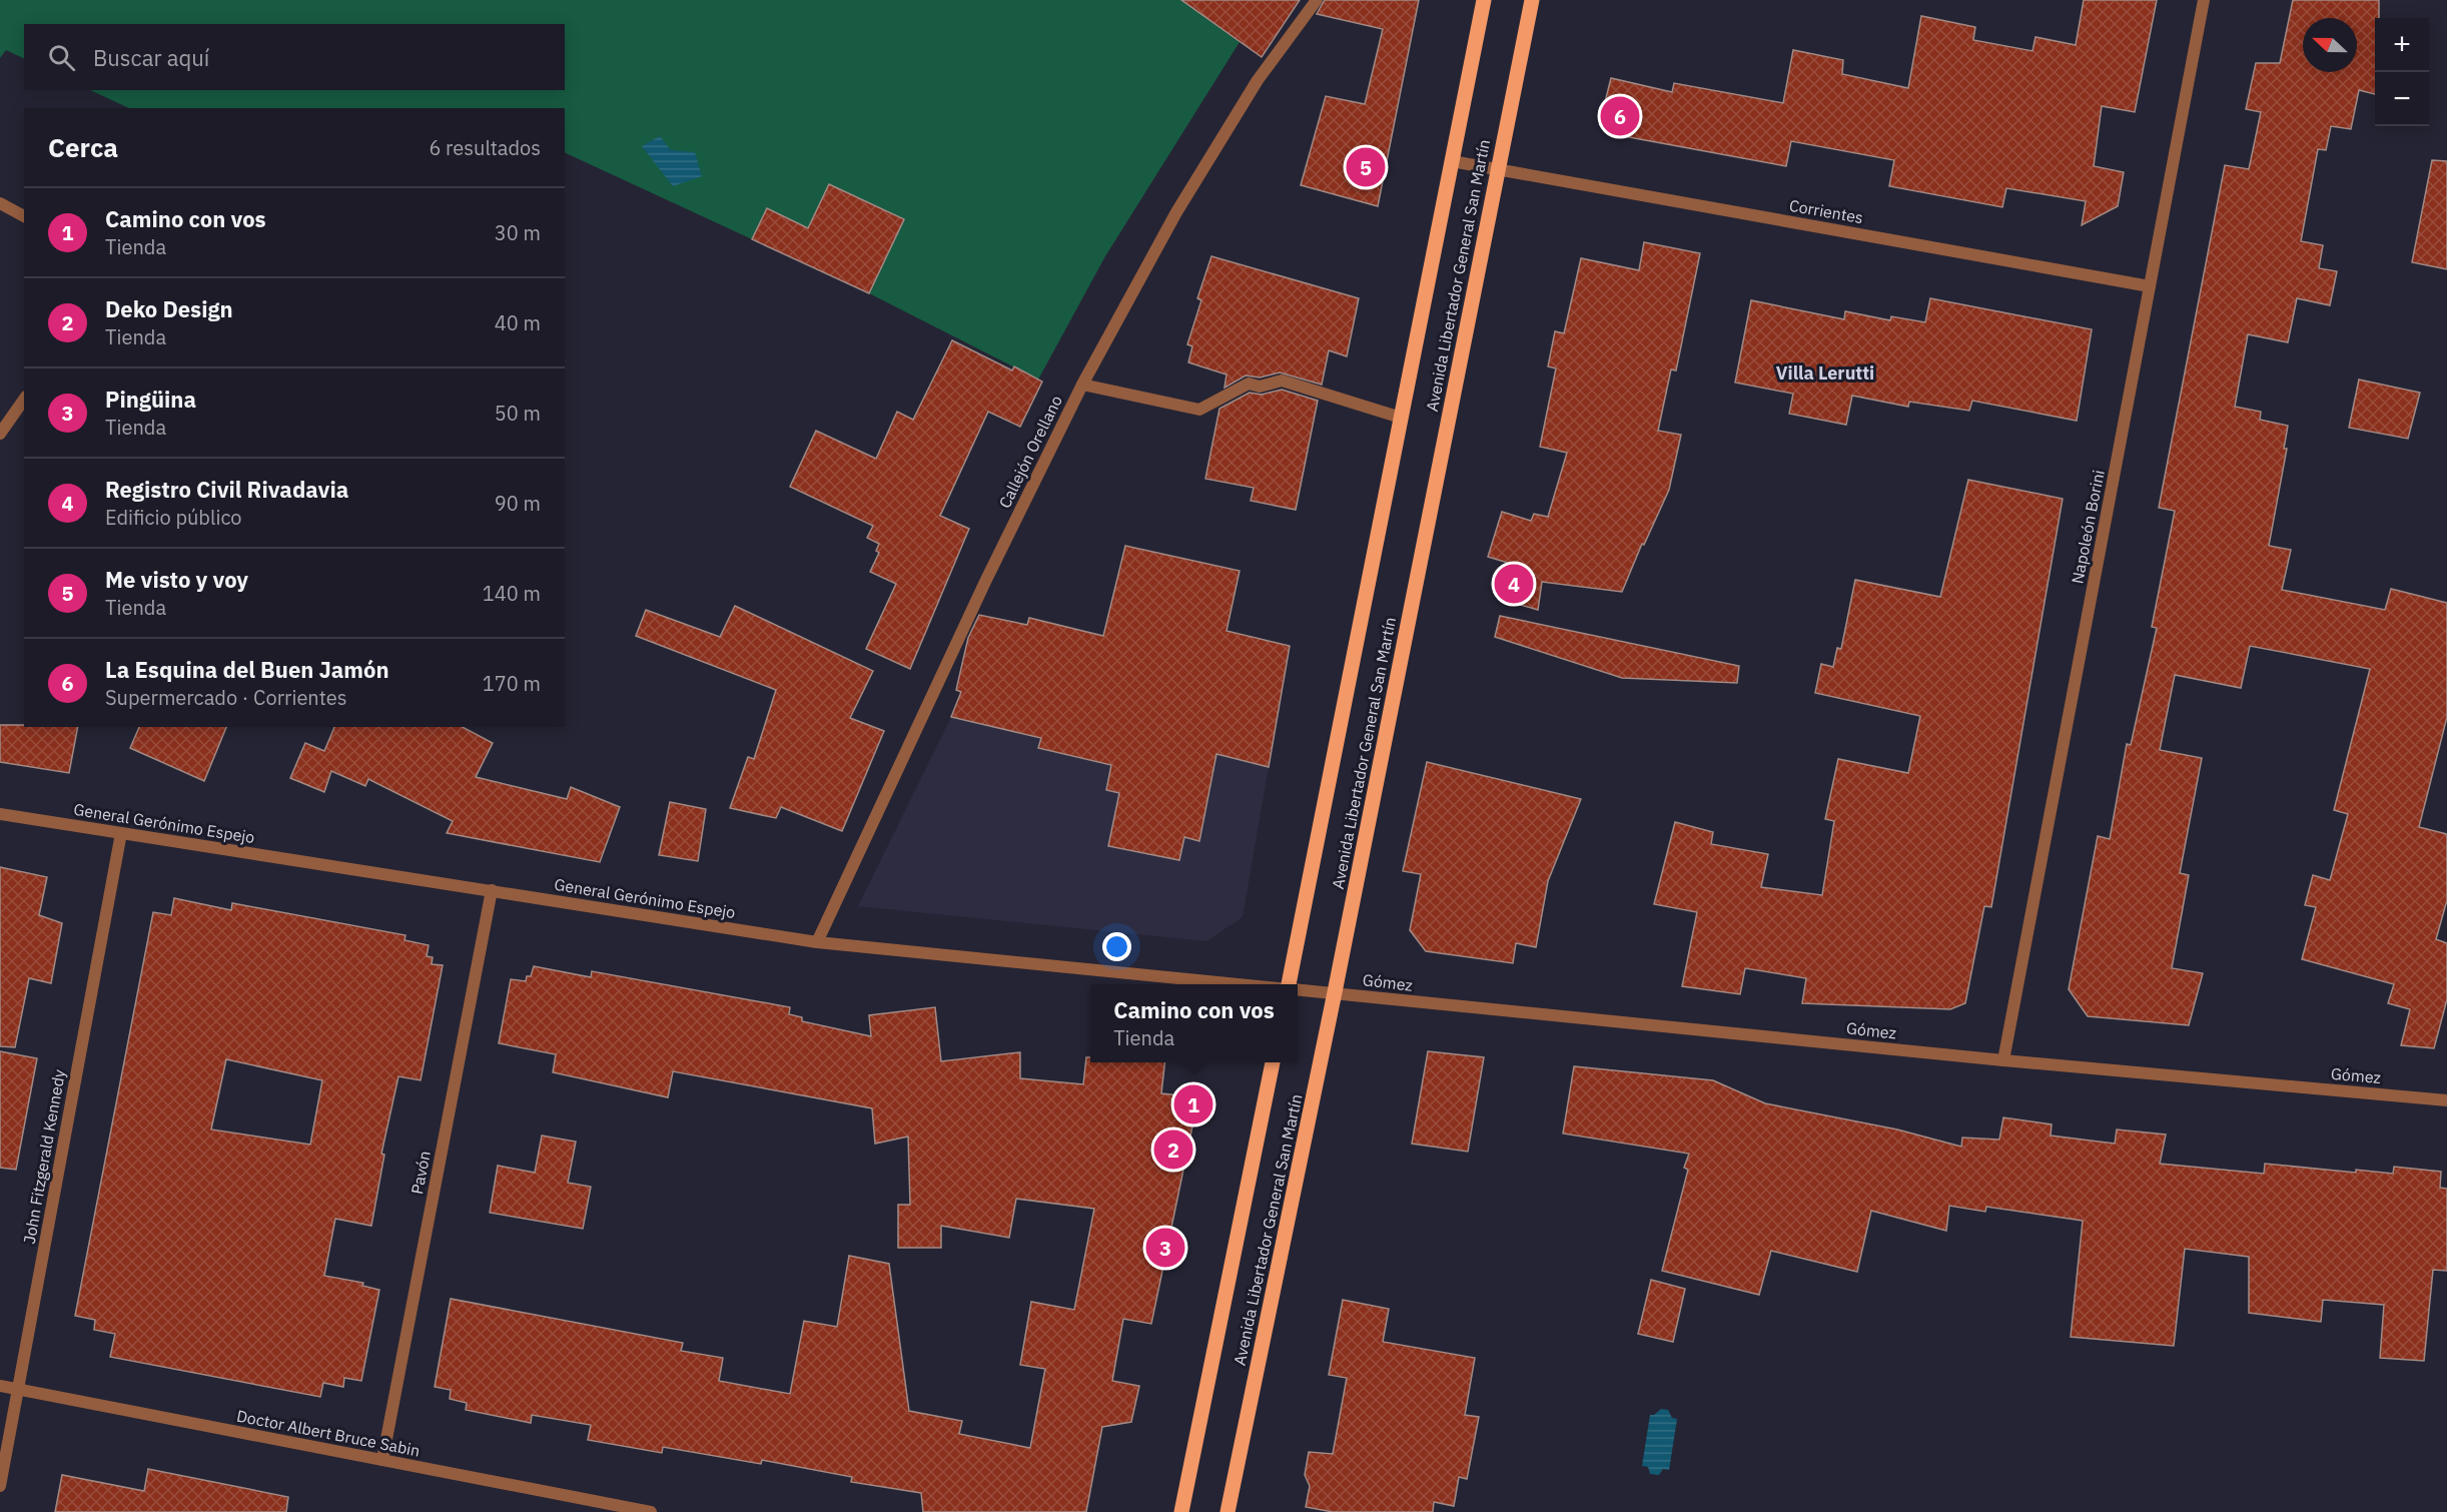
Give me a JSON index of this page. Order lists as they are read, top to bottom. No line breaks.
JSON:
{"streets":{"main road":["Avenida Libertador General San Martín"],"street":["Corrientes","Callejón Orellano","Napoleón Borini","General Gerónimo Espejo","Gómez","John Fitzgerald Kennedy","Pavón","Doctor Albert Bruce Sabin"]},"crossings":[["Corrientes","Avenida Libertador General San Martín"],["Corrientes","Napoleón Borini"],["Avenida Libertador General San Martín","Gómez"],["Callejón Orellano","General Gerónimo Espejo"],["Napoleón Borini","Gómez"],["General Gerónimo Espejo","John Fitzgerald Kennedy"],["General Gerónimo Espejo","Pavón"],["John Fitzgerald Kennedy","Doctor Albert Bruce Sabin"],["Pavón","Doctor Albert Bruce Sabin"]],"districts":["Villa Lerutti"],"north":"left","page":{"map_buttons":["+","−"],"search":"Buscar aquí","pins":["6","5","4","1","2","3"],"heading":["Cerca","6 resultados"],"list":[{"mark":"1","name":"Camino con vos","note":"Tienda","value":"30 m"},{"mark":"2","name":"Deko Design","note":"Tienda","value":"40 m"},{"mark":"3","name":"Pingüina","note":"Tienda","value":"50 m"},{"mark":"4","name":"Registro Civil Rivadavia","note":"Edificio público","value":"90 m"},{"mark":"5","name":"Me visto y voy","note":"Tienda","value":"140 m"},{"mark":"6","name":"La Esquina del Buen Jamón","note":"Supermercado · Corrientes","value":"170 m"}],"popup":["Camino con vos","Tienda"]}}
